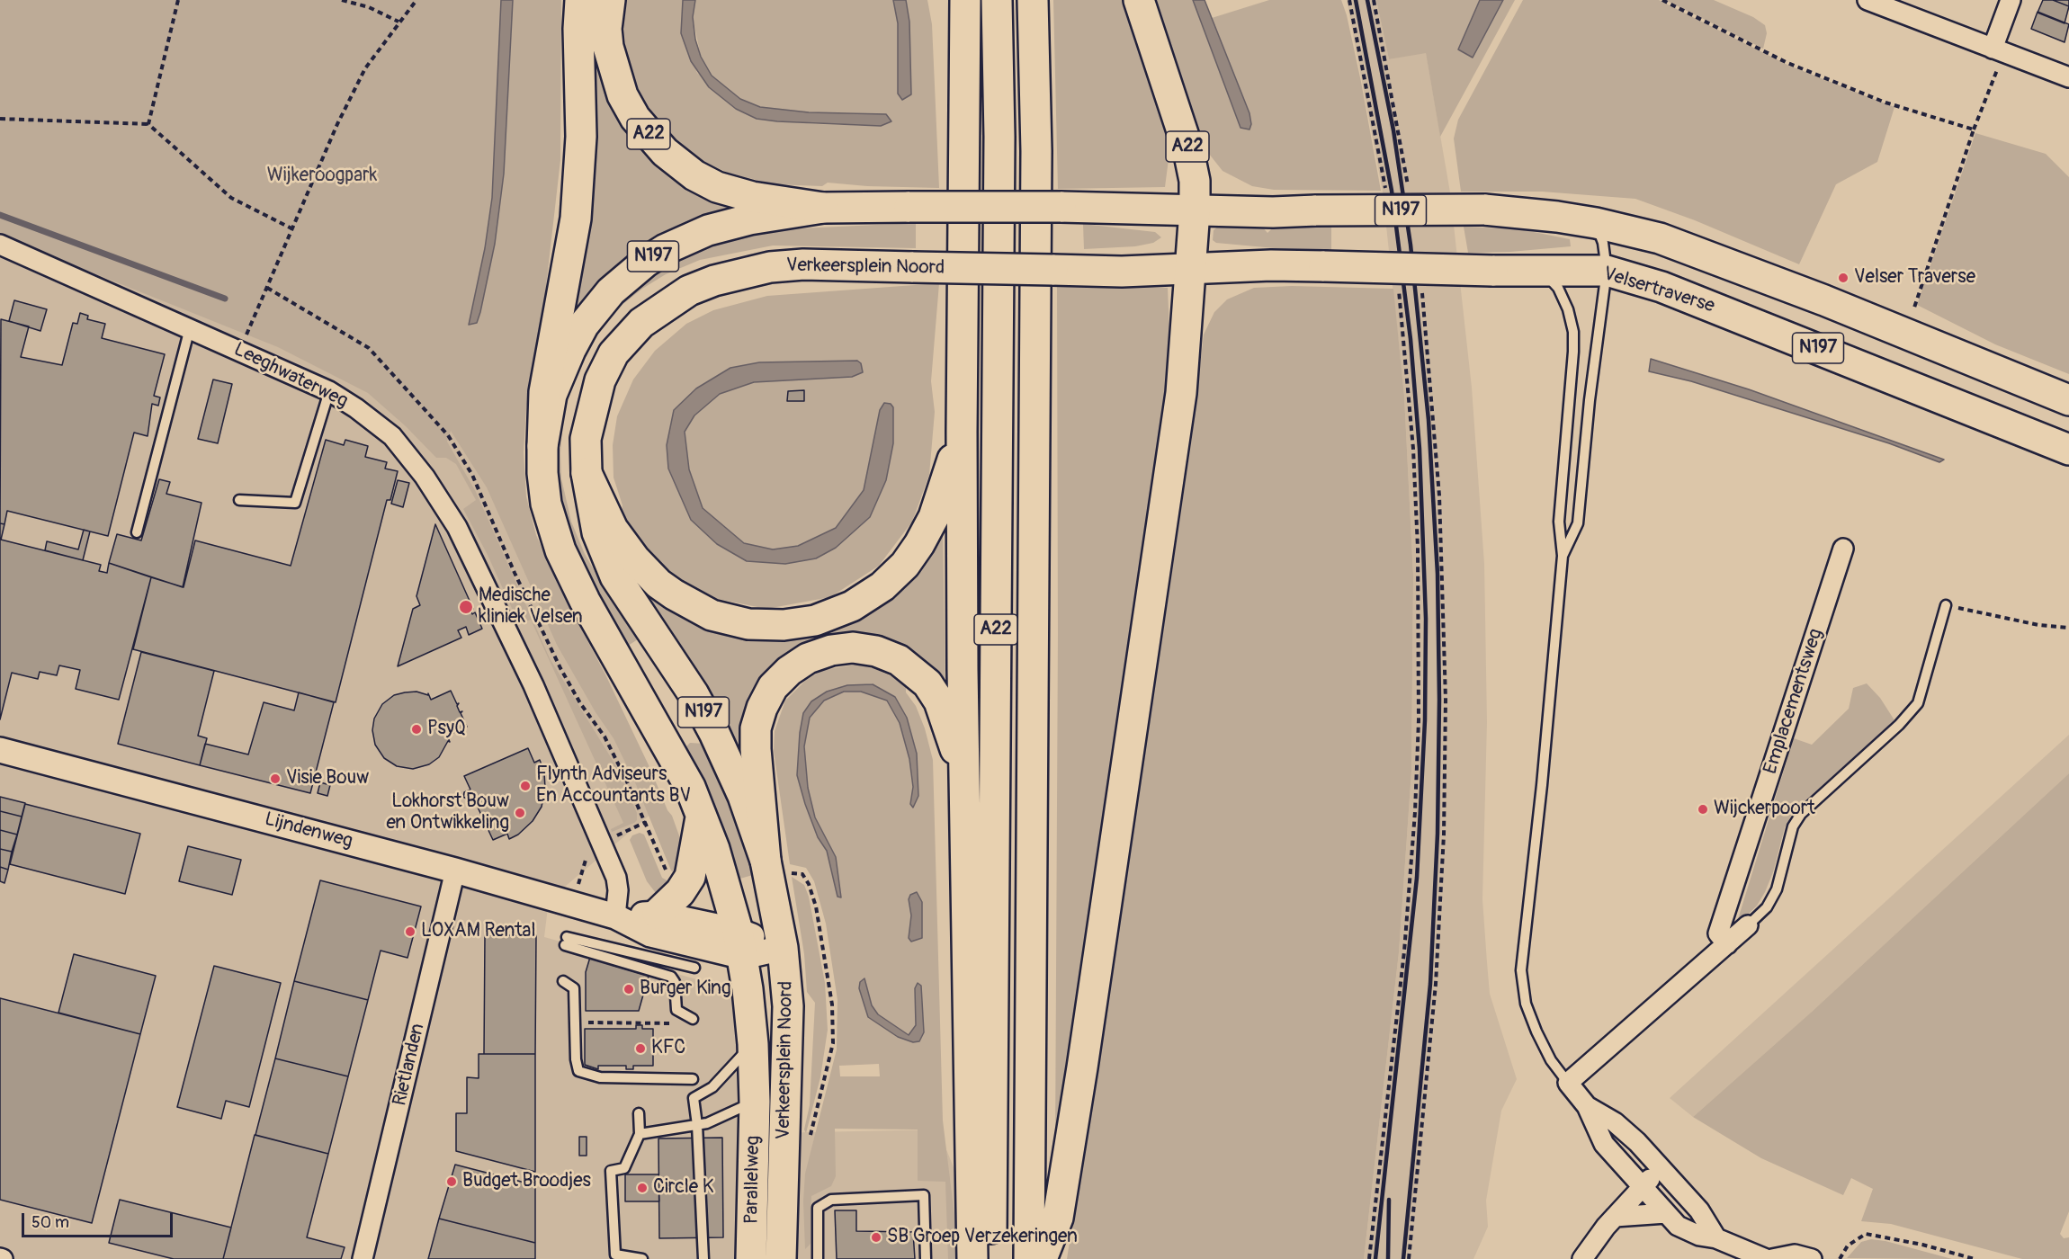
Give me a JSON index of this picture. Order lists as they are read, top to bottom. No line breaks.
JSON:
{"streets":{"main road":["A22","N197","Verkeersplein Noord","Velsertraverse","Parallelweg"],"street":["Leeghwaterweg","Emplacementsweg","Lijndenweg","Rietlanden"]},"crossings":[["A22","N197"],["A22","Verkeersplein Noord"],["A22","Velsertraverse"],["N197","Lijndenweg"],["N197","Parallelweg"],["Verkeersplein Noord","Velsertraverse"],["Verkeersplein Noord","Lijndenweg"],["Verkeersplein Noord","Parallelweg"],["Leeghwaterweg","Lijndenweg"],["Lijndenweg","Rietlanden"],["Lijndenweg","Parallelweg"]],"parks":["Wijkeroogpark"],"places":["Velser Traverse","Medische kliniek Velsen","PsyQ","Visie Bouw","Flynth Adviseurs En Accountants BV","Wijckerpoort","Lokhorst Bouw en Ontwikkeling","LOXAM Rental","Burger King","KFC","Budget Broodjes","Circle K","SB Groep Verzekeringen"],"scale_bar":"50 m"}
